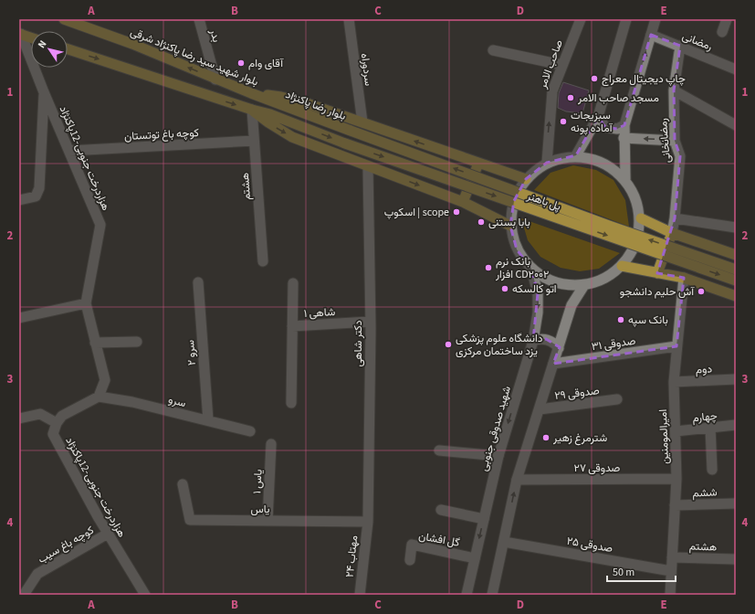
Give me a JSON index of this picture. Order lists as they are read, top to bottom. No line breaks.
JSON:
{"streets":{"main road":["بلوار شهید سید رضا پاکنژاد شرقی","بلوار رضا پاکنژاد","پل باهنر"],"street":["بدر","رمضانی","صاحب الامر","سردوراه","کوچه باغ توتستان","رمضانخانی","هزاردرخت جنوبی-12پاکنژاد","هشتم","شاهی ۱","دکتر شاهی","صدوقی ۳۱","سرو ۲","دوم","صدوقی ۲۹","سرو","چهارم","شهید صدوقی جنوبی","امیرالمومنین","صدوقی ۲۷","یاس ۱","ششم","یاس","گل افشان","کوچه باغ سیب","صدوقی ۲۵","مهتاب ۲۴"]},"crossings":[["بدر","بلوار شهید سید رضا پاکنژاد شرقی"],["رمضانی","رمضانخانی"],["بلوار شهید سید رضا پاکنژاد شرقی","بلوار رضا پاکنژاد"],["صاحب الامر","شهید صدوقی جنوبی"],["بلوار رضا پاکنژاد","پل باهنر"],["کوچه باغ توتستان","هزاردرخت جنوبی-12پاکنژاد"],["کوچه باغ توتستان","هشتم"],["هزاردرخت جنوبی-12پاکنژاد","سرو"],["هزاردرخت جنوبی-12پاکنژاد","کوچه باغ سیب"],["هشتم","پل باهنر"],["هشتم","امیرالمومنین"],["شاهی ۱","دکتر شاهی"],["دکتر شاهی","یاس"],["دکتر شاهی","مهتاب ۲۴"],["صدوقی ۳۱","امیرالمومنین"],["سرو ۲","سرو"],["دوم","امیرالمومنین"],["چهارم","امیرالمومنین"],["شهید صدوقی جنوبی","گل افشان"],["امیرالمومنین","صدوقی ۲۷"],["امیرالمومنین","ششم"],["امیرالمومنین","صدوقی ۲۵"],["یاس ۱","یاس"],["یاس","مهتاب ۲۴"]],"places":["آقای وام","چاپ دیجیتال معراج","مسجد صاحب الامر","سبزیجات آماده پونه","اسکوپ | scope","بابا بستنی","بانک نرم افزار CD۲۰۰۲","اتو کالسکه","آش حلیم دانشجو","بانک سپه","دانشگاه علوم پزشکی یزد ساختمان مرکزی","شترمرغ زهیر"],"scale_bar":"50 m","north":"top left","grid":{"columns":["A","B","C","D","E"],"rows":["1","2","3","4"]}}
